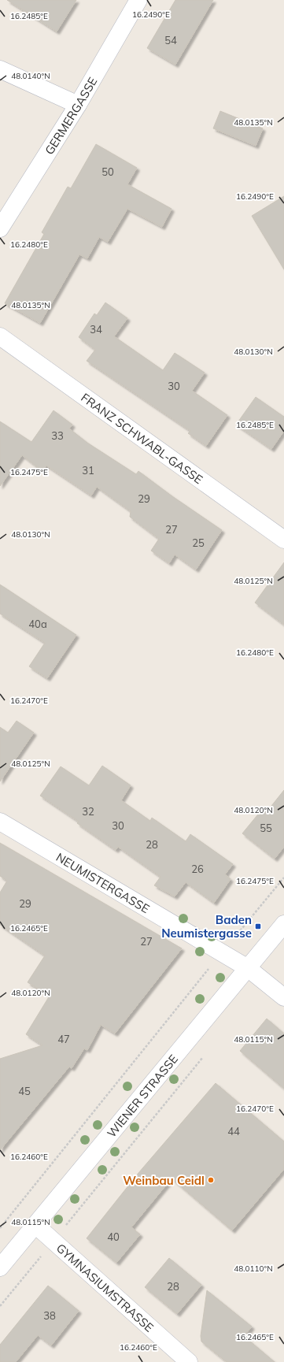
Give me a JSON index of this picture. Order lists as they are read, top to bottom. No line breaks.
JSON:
{"streets":{"street":["GERMERGASSE","FRANZ SCHWABL-GASSE","NEUMISTERGASSE","WIENER STRASSE","GYMNASIUMSTRASSE"]},"crossings":[["NEUMISTERGASSE","WIENER STRASSE"],["WIENER STRASSE","GYMNASIUMSTRASSE"]],"places":{"transit":["Baden Neumistergasse"],"other":["Weinbau Ceidl"]},"house_numbers":["54","50","34","30","33","31","29","27","25","40a","32","30","55","28","26","29","27","47","45","44","40","28","38"],"coordinates":["16.2490°E","16.2485°E","48.0140°N","48.0135°N","16.2480°E","48.0130°N","16.2475°E","48.0125°N","16.2470°E","48.0120°N","16.2465°E","48.0115°N","16.2460°E","48.0110°N"]}
